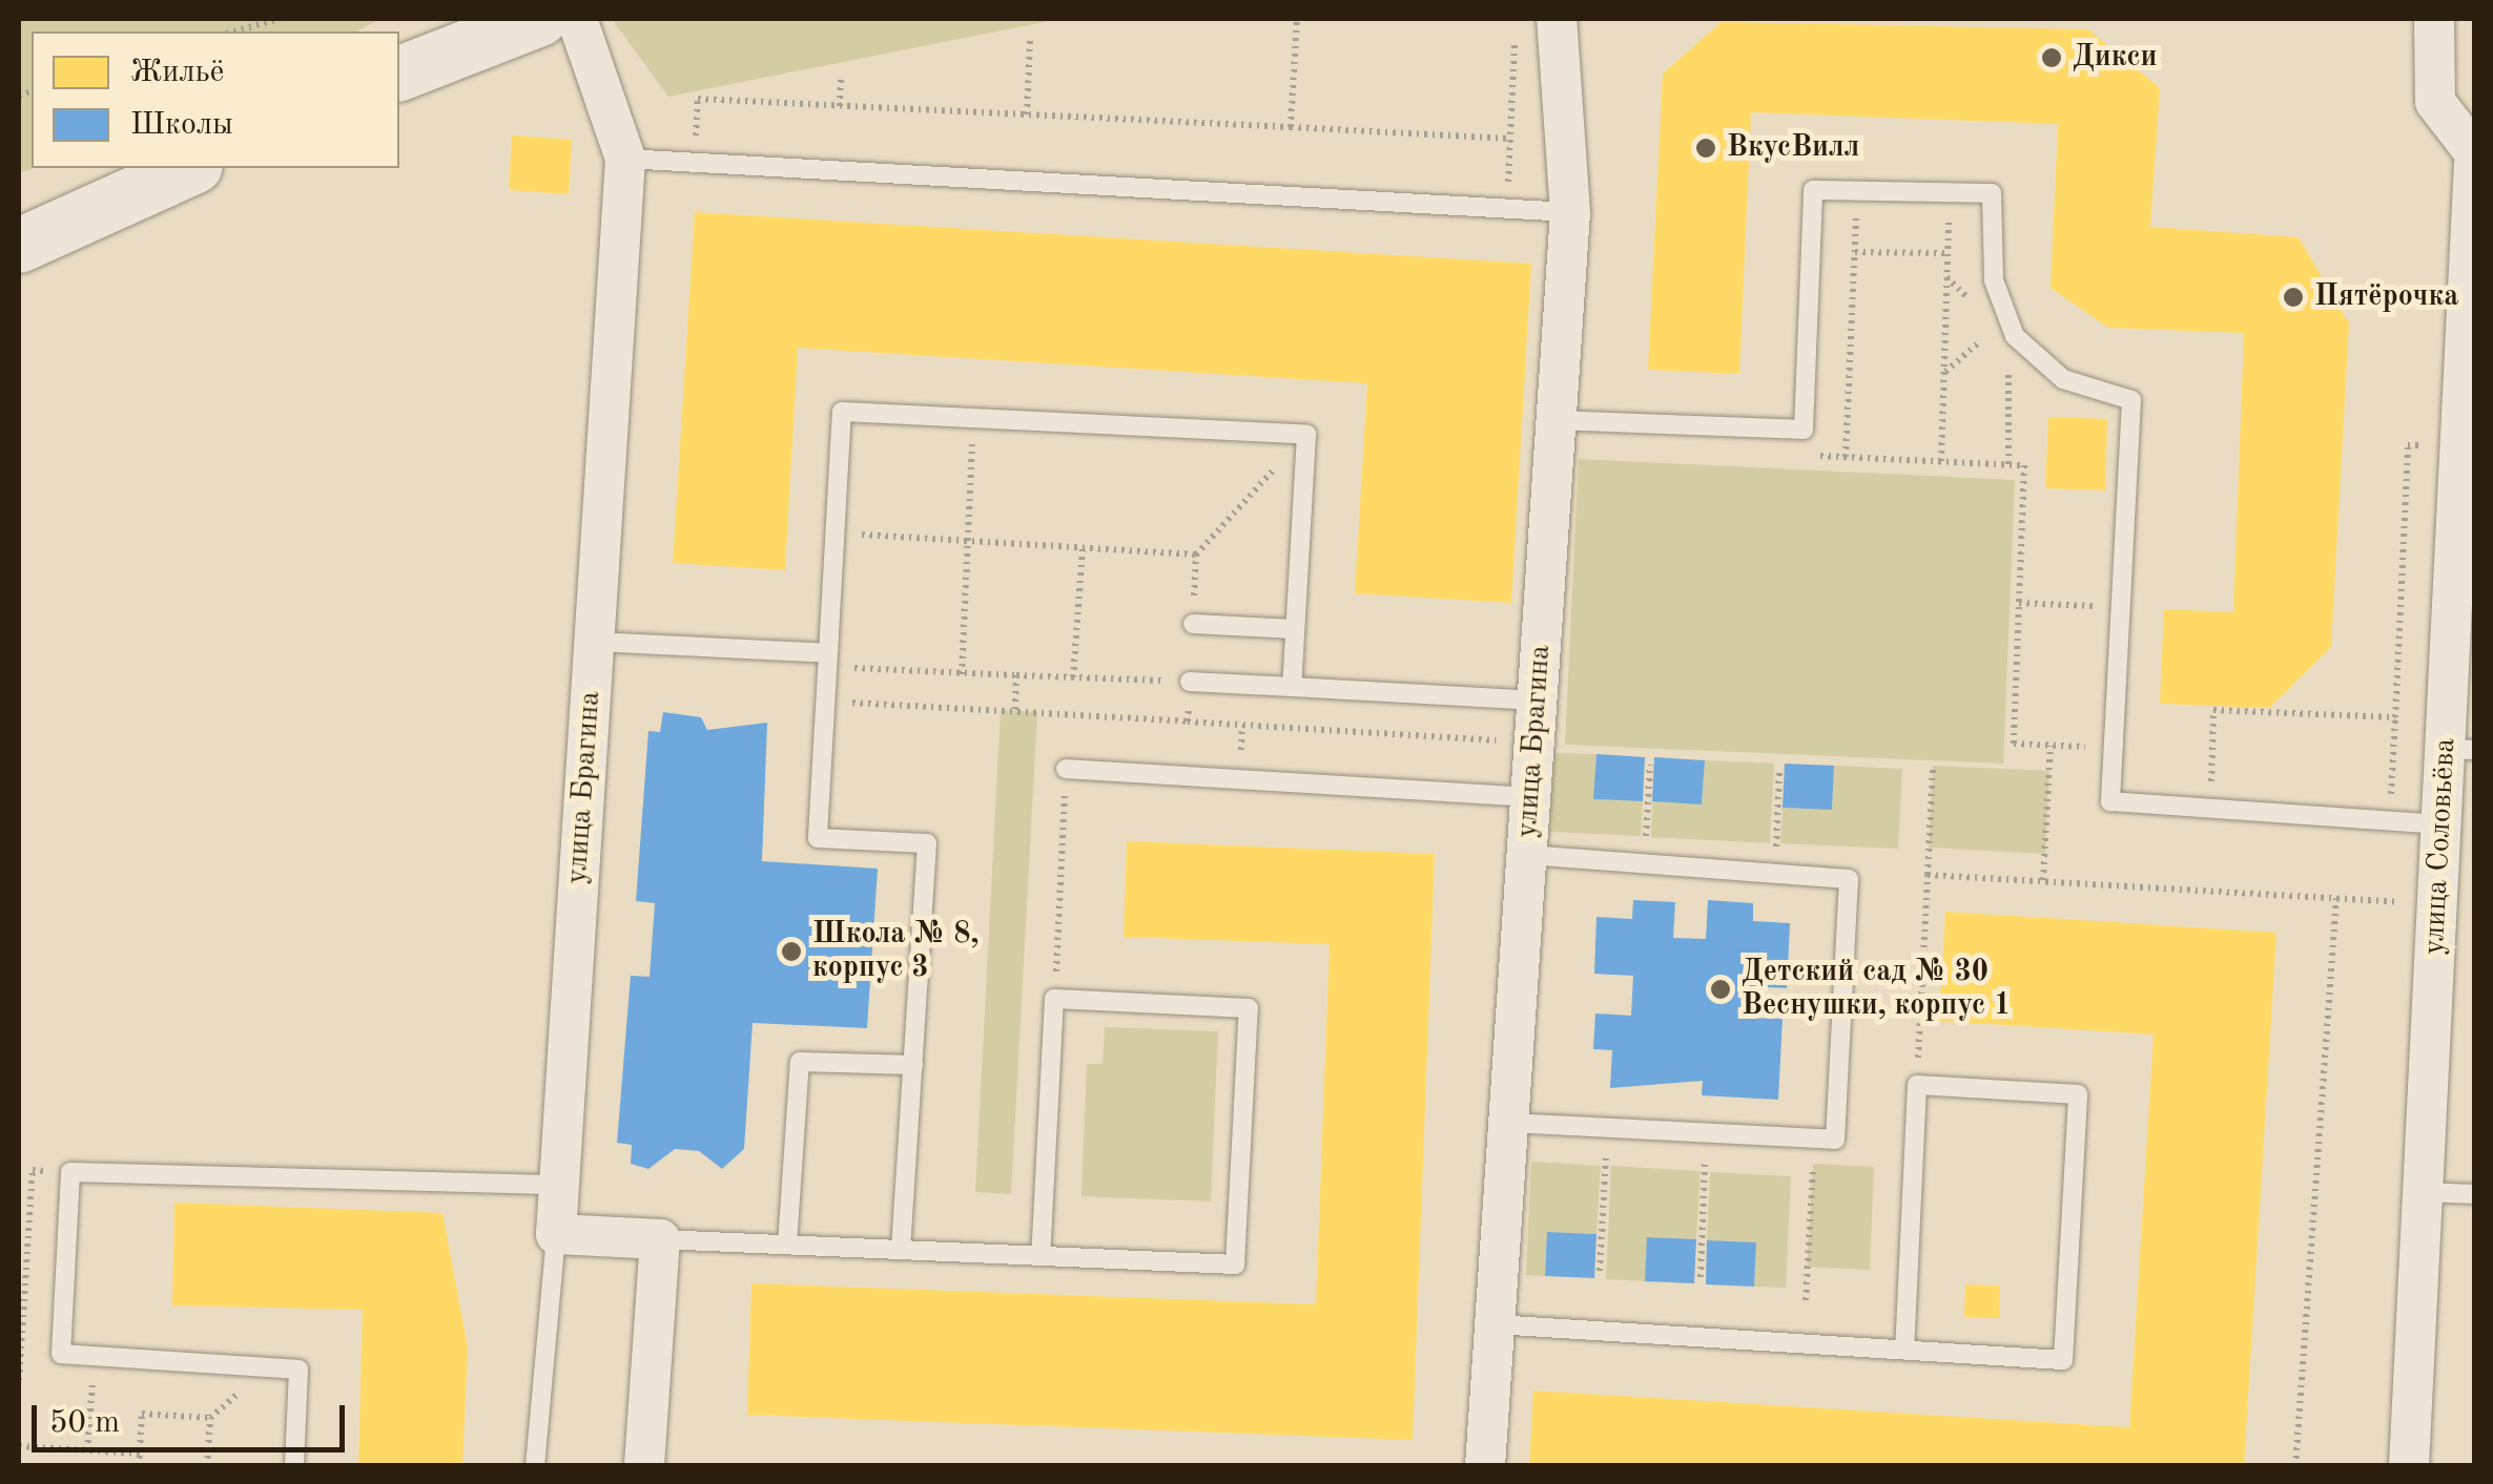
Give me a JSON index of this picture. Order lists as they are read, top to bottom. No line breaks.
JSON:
{"streets":{"street":["улица Брагина","улица Соловьёва"]},"places":["Дикси","ВкусВилл","Пятёрочка","Школа № 8, корпус 3","Детский сад № 30 Веснушки, корпус 1"],"legend":["Жильё","Школы"],"scale_bar":"50 m"}
